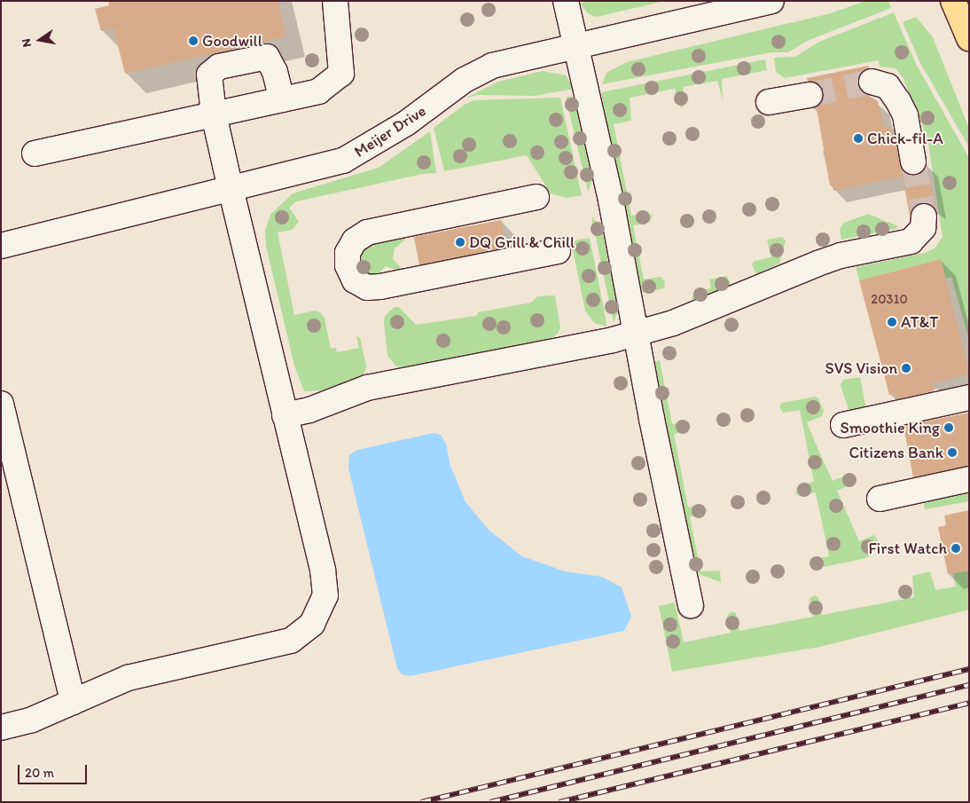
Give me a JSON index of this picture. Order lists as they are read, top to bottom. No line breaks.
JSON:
{"streets":{"lane":["Meijer Drive"]},"places":["Goodwill","Chick-fil-A","DQ Grill & Chill","AT&T","SVS Vision","Smoothie King","Citizens Bank","First Watch"],"house_numbers":["20310"],"scale_bar":"20 m","north":"left"}
